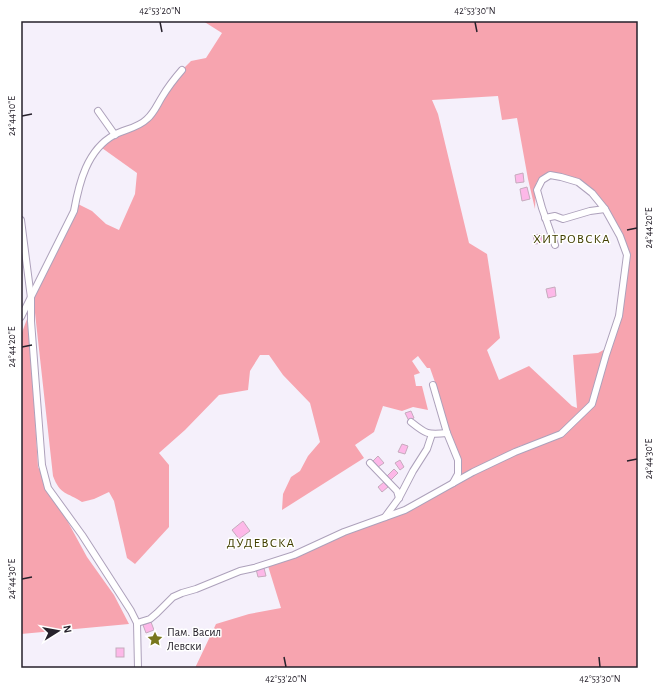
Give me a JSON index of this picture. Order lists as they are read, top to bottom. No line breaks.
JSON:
{"districts":["ХИТРОВСКА","ДУДЕВСКА"],"places":{"place":["Пам. Васил Левски"]},"north":"right","coordinates":["42°53'20\"N","42°53'30\"N","24°44'10\"E","24°44'20\"E","24°44'30\"E"]}
